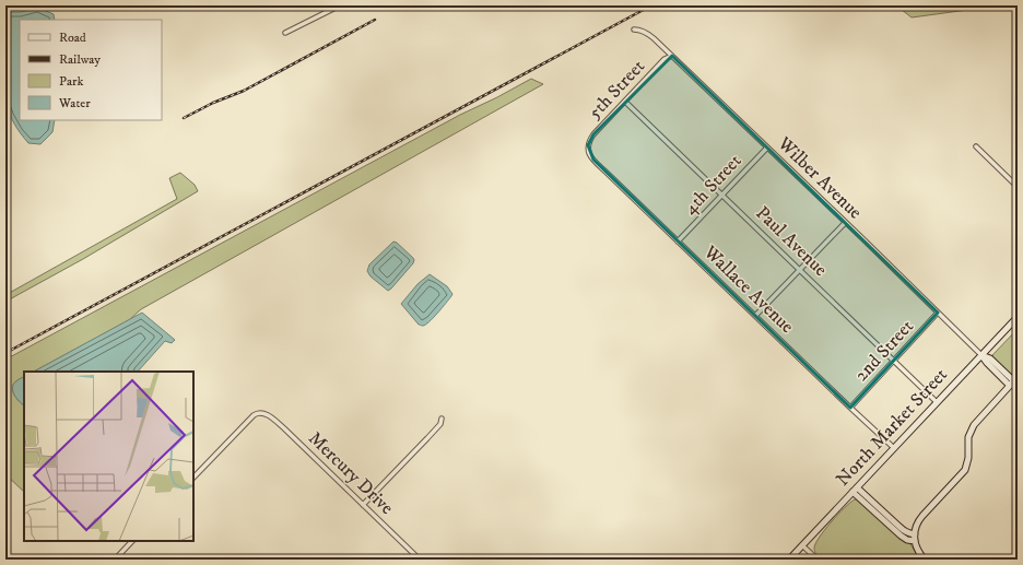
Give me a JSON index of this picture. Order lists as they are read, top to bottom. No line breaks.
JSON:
{"streets":{"street":["5th Street","Wilber Avenue","4th Street","Paul Avenue","Wallace Avenue","2nd Street","North Market Street","Mercury Drive"]},"crossings":[["5th Street","Wilber Avenue"],["5th Street","Paul Avenue"],["5th Street","Wallace Avenue"],["Wilber Avenue","4th Street"],["Wilber Avenue","2nd Street"],["Wilber Avenue","North Market Street"],["4th Street","Paul Avenue"],["4th Street","Wallace Avenue"],["Paul Avenue","2nd Street"],["Paul Avenue","North Market Street"],["Wallace Avenue","2nd Street"],["Wallace Avenue","North Market Street"]],"legend":["Road","Railway","Park","Water"]}
